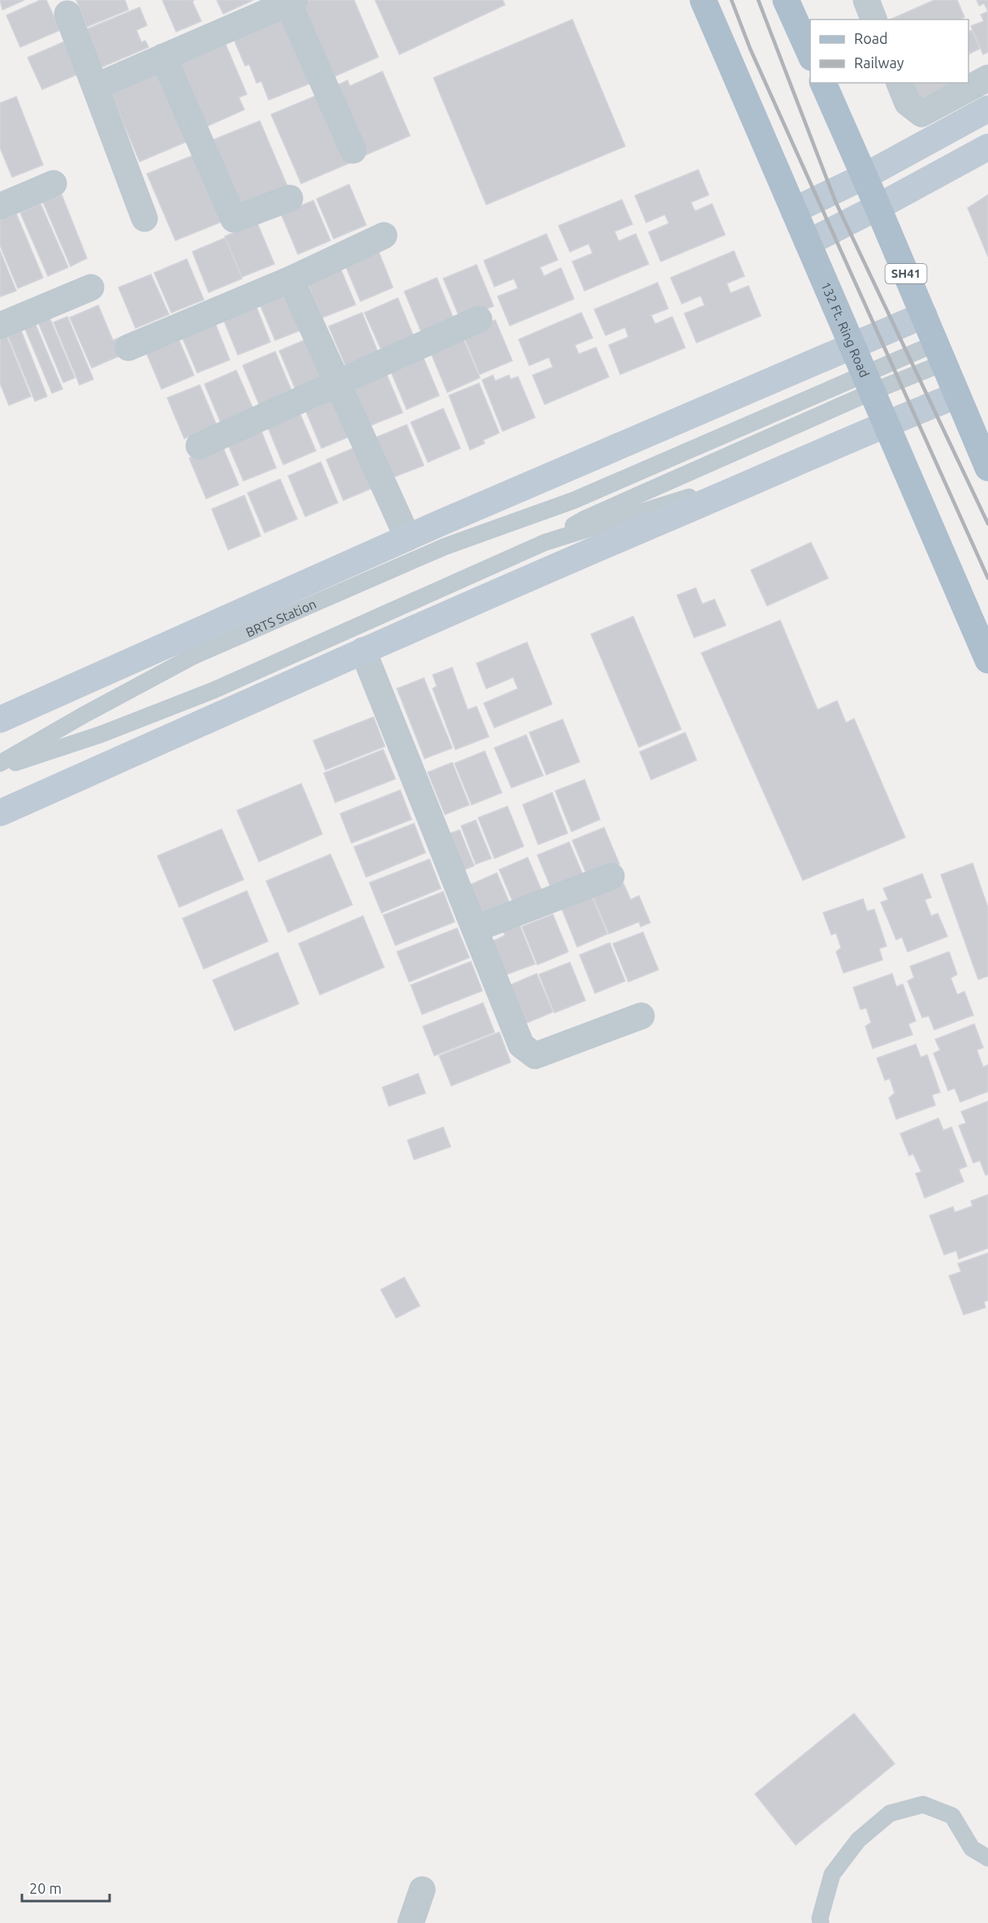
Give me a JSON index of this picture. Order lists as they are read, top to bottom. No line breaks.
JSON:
{"streets":{"main road":["SH41","132 Ft. Ring Road"],"lane":["BRTS Station"]},"crossings":[["132 Ft. Ring Road","BRTS Station"]],"legend":["Road","Railway"],"scale_bar":"20 m"}
